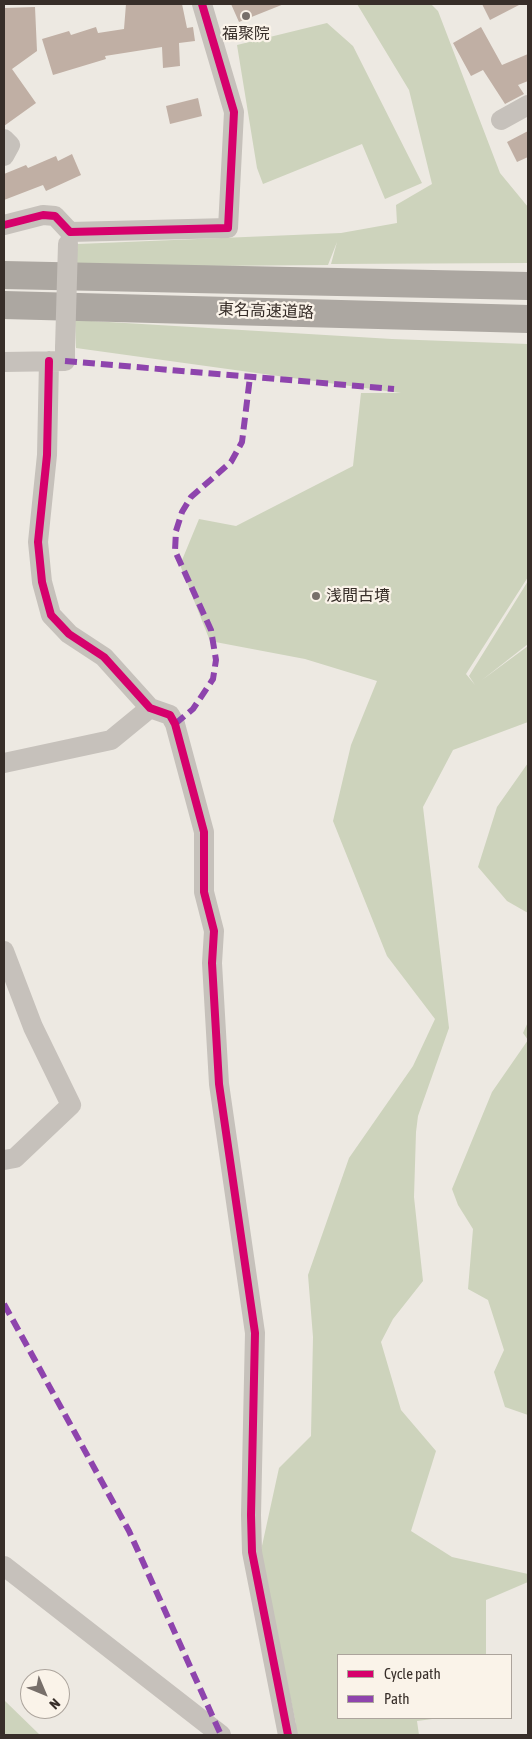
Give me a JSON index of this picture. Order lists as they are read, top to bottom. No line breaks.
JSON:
{"streets":{"highway":["東名高速道路"]},"places":["福聚院","浅間古墳"],"legend":["Cycle path","Path"],"north":"bottom right"}
